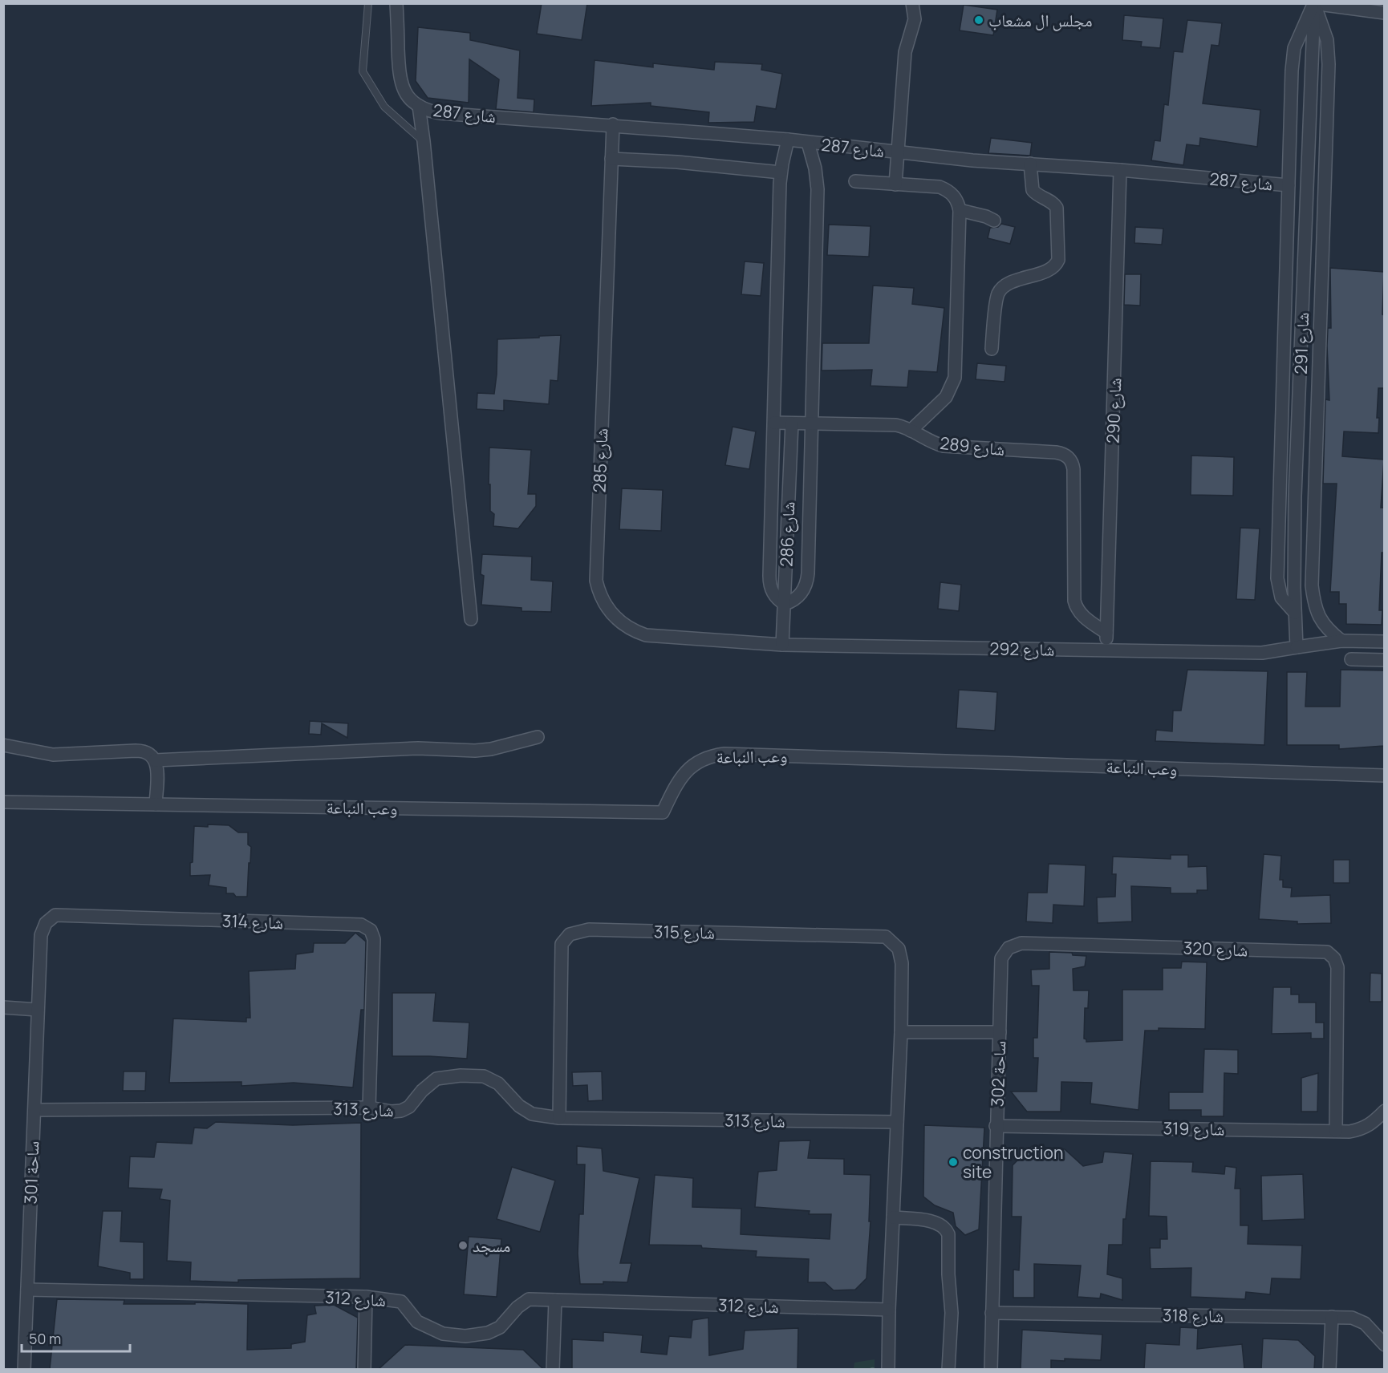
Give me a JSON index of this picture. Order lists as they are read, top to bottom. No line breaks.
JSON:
{"streets":{"street":["شارع 287","شارع 291","شارع 290","شارع 289","شارع 285","شارع 286","شارع 292","وعب النباعة","شارع 314","شارع 315","شارع 320","ساحة 302","شارع 313","شارع 319","ساحة 301","شارع 312","شارع 318"]},"crossings":[["شارع 287","شارع 290"],["شارع 287","شارع 285"],["شارع 291","شارع 292"],["شارع 290","شارع 289"],["شارع 290","شارع 292"],["شارع 289","شارع 286"],["شارع 285","شارع 286"],["شارع 285","شارع 292"],["شارع 286","شارع 292"],["شارع 314","شارع 313"],["شارع 314","ساحة 301"],["شارع 315","ساحة 302"],["شارع 315","شارع 313"],["شارع 320","ساحة 302"],["شارع 320","شارع 319"],["ساحة 302","شارع 319"],["ساحة 302","شارع 318"],["شارع 313","ساحة 301"],["ساحة 301","شارع 312"]],"places":["مجلس ال مشعاب","construction site","مسجد"],"scale_bar":"50 m"}
